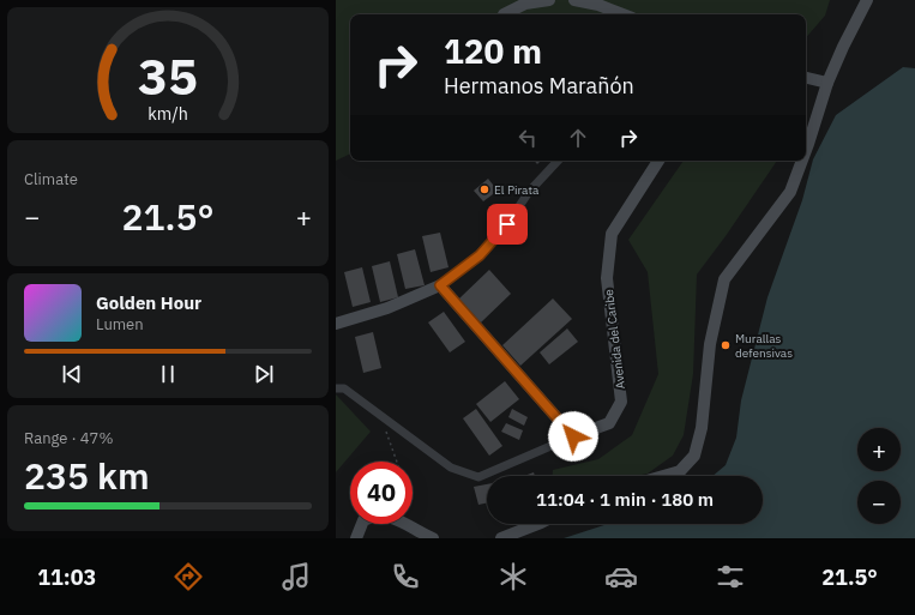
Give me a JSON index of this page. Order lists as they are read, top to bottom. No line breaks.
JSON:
{"streets":{"street":["Avenida del Caribe"]},"places":["El Pirata","Murallas defensivas"],"page":{"turn":["120 m","Hermanos Marañón"],"tile":["Climate",["Range · 47%","235 km"]],"heat":["−","21.5°","+"],"song":["Golden Hour","Lumen"],"map_buttons":["+","−"],"limit":"40","trip":"11:04 · 1 min · 180 m","tabs":["11:03","21.5°"],"gauge":["35","km/h"]}}
